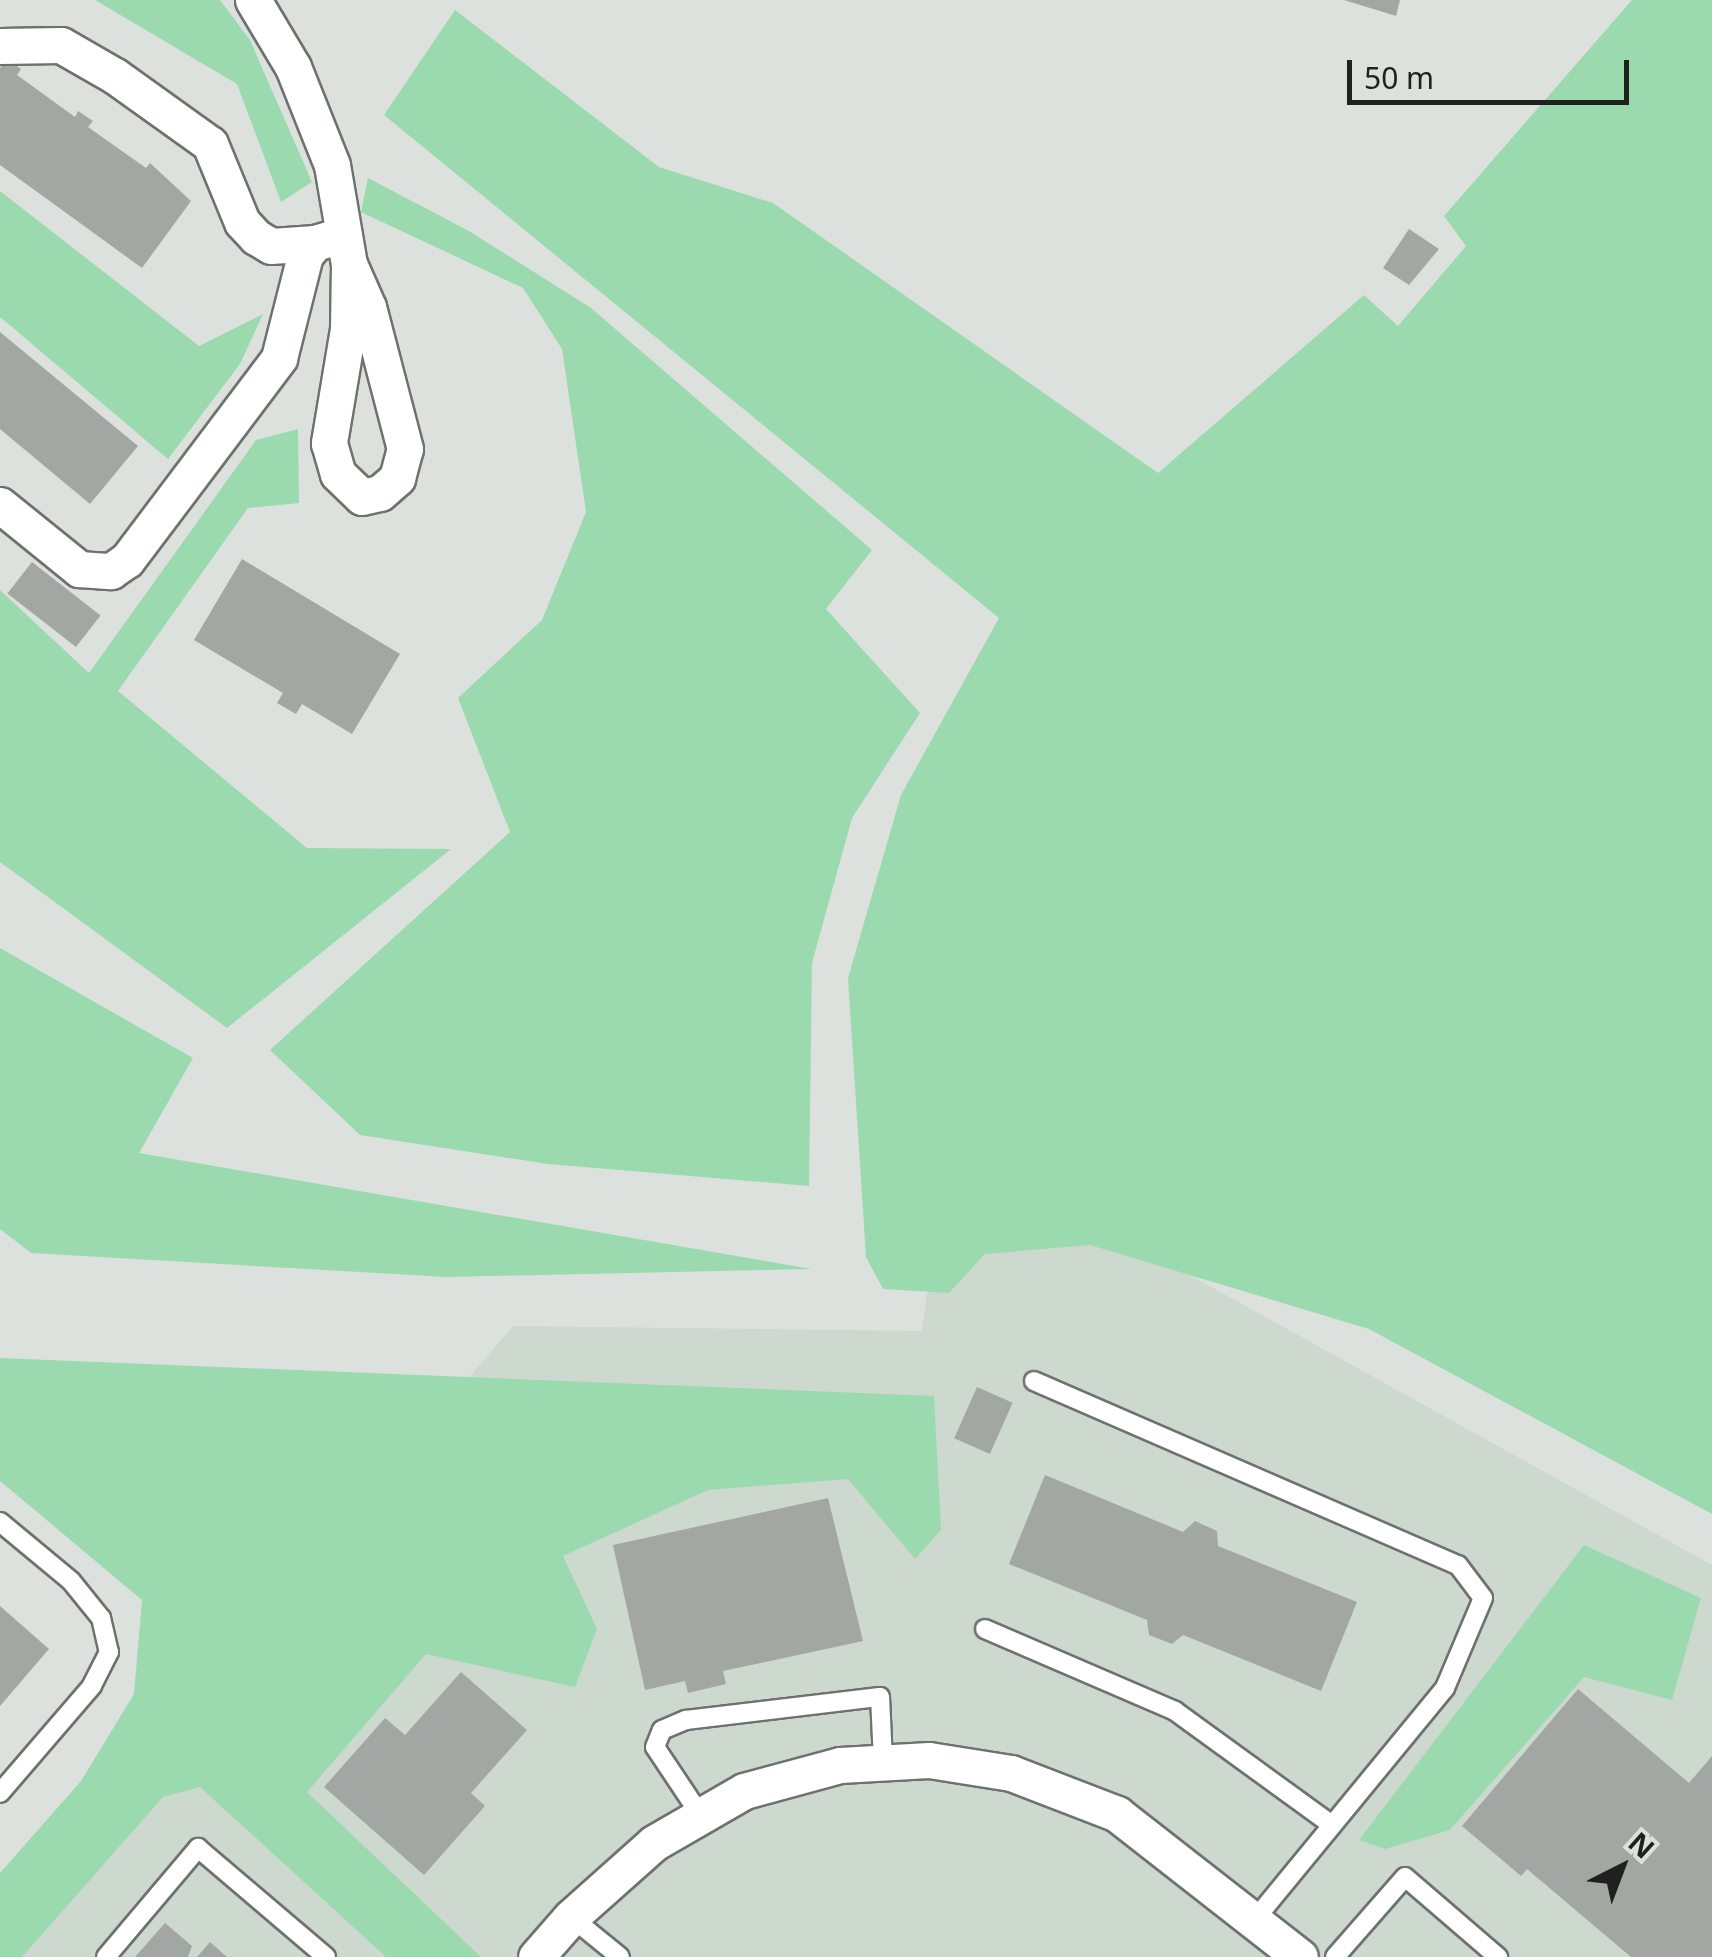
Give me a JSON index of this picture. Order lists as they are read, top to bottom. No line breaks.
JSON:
{"scale_bar":"50 m","north":"top right"}
